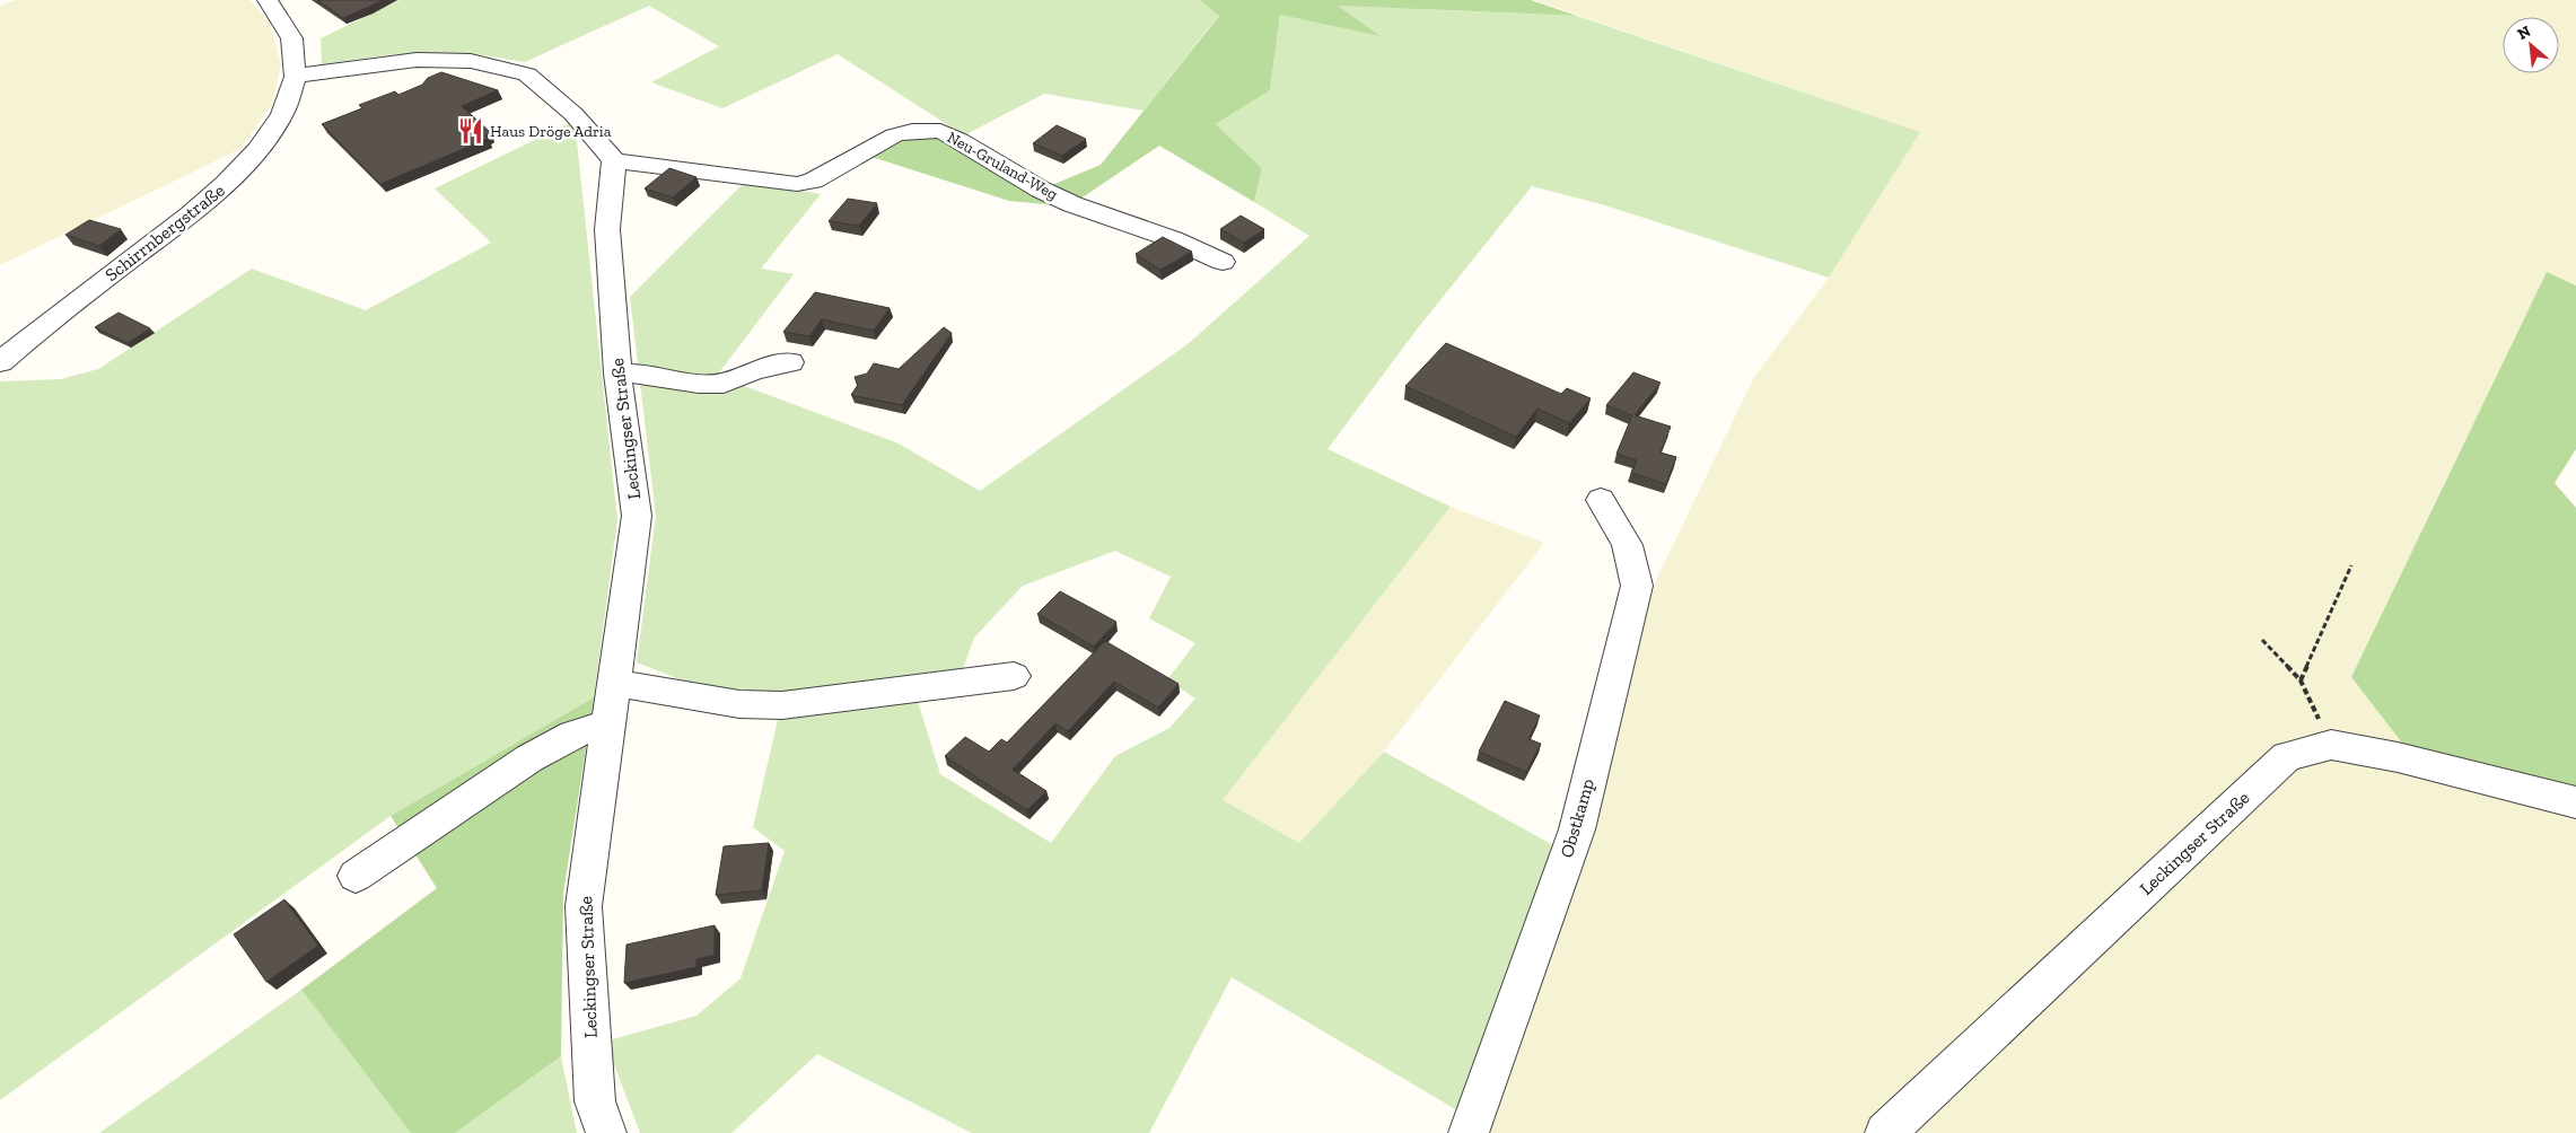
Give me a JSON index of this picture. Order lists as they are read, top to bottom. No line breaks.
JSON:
{"streets":{"street":["Neu-Gruland-Weg","Schirrnbergstraße","Leckingser Straße","Obstkamp"]},"crossings":[["Neu-Gruland-Weg","Leckingser Straße"]],"places":{"restaurant":["Haus Dröge Adria"]},"north":"top left"}
